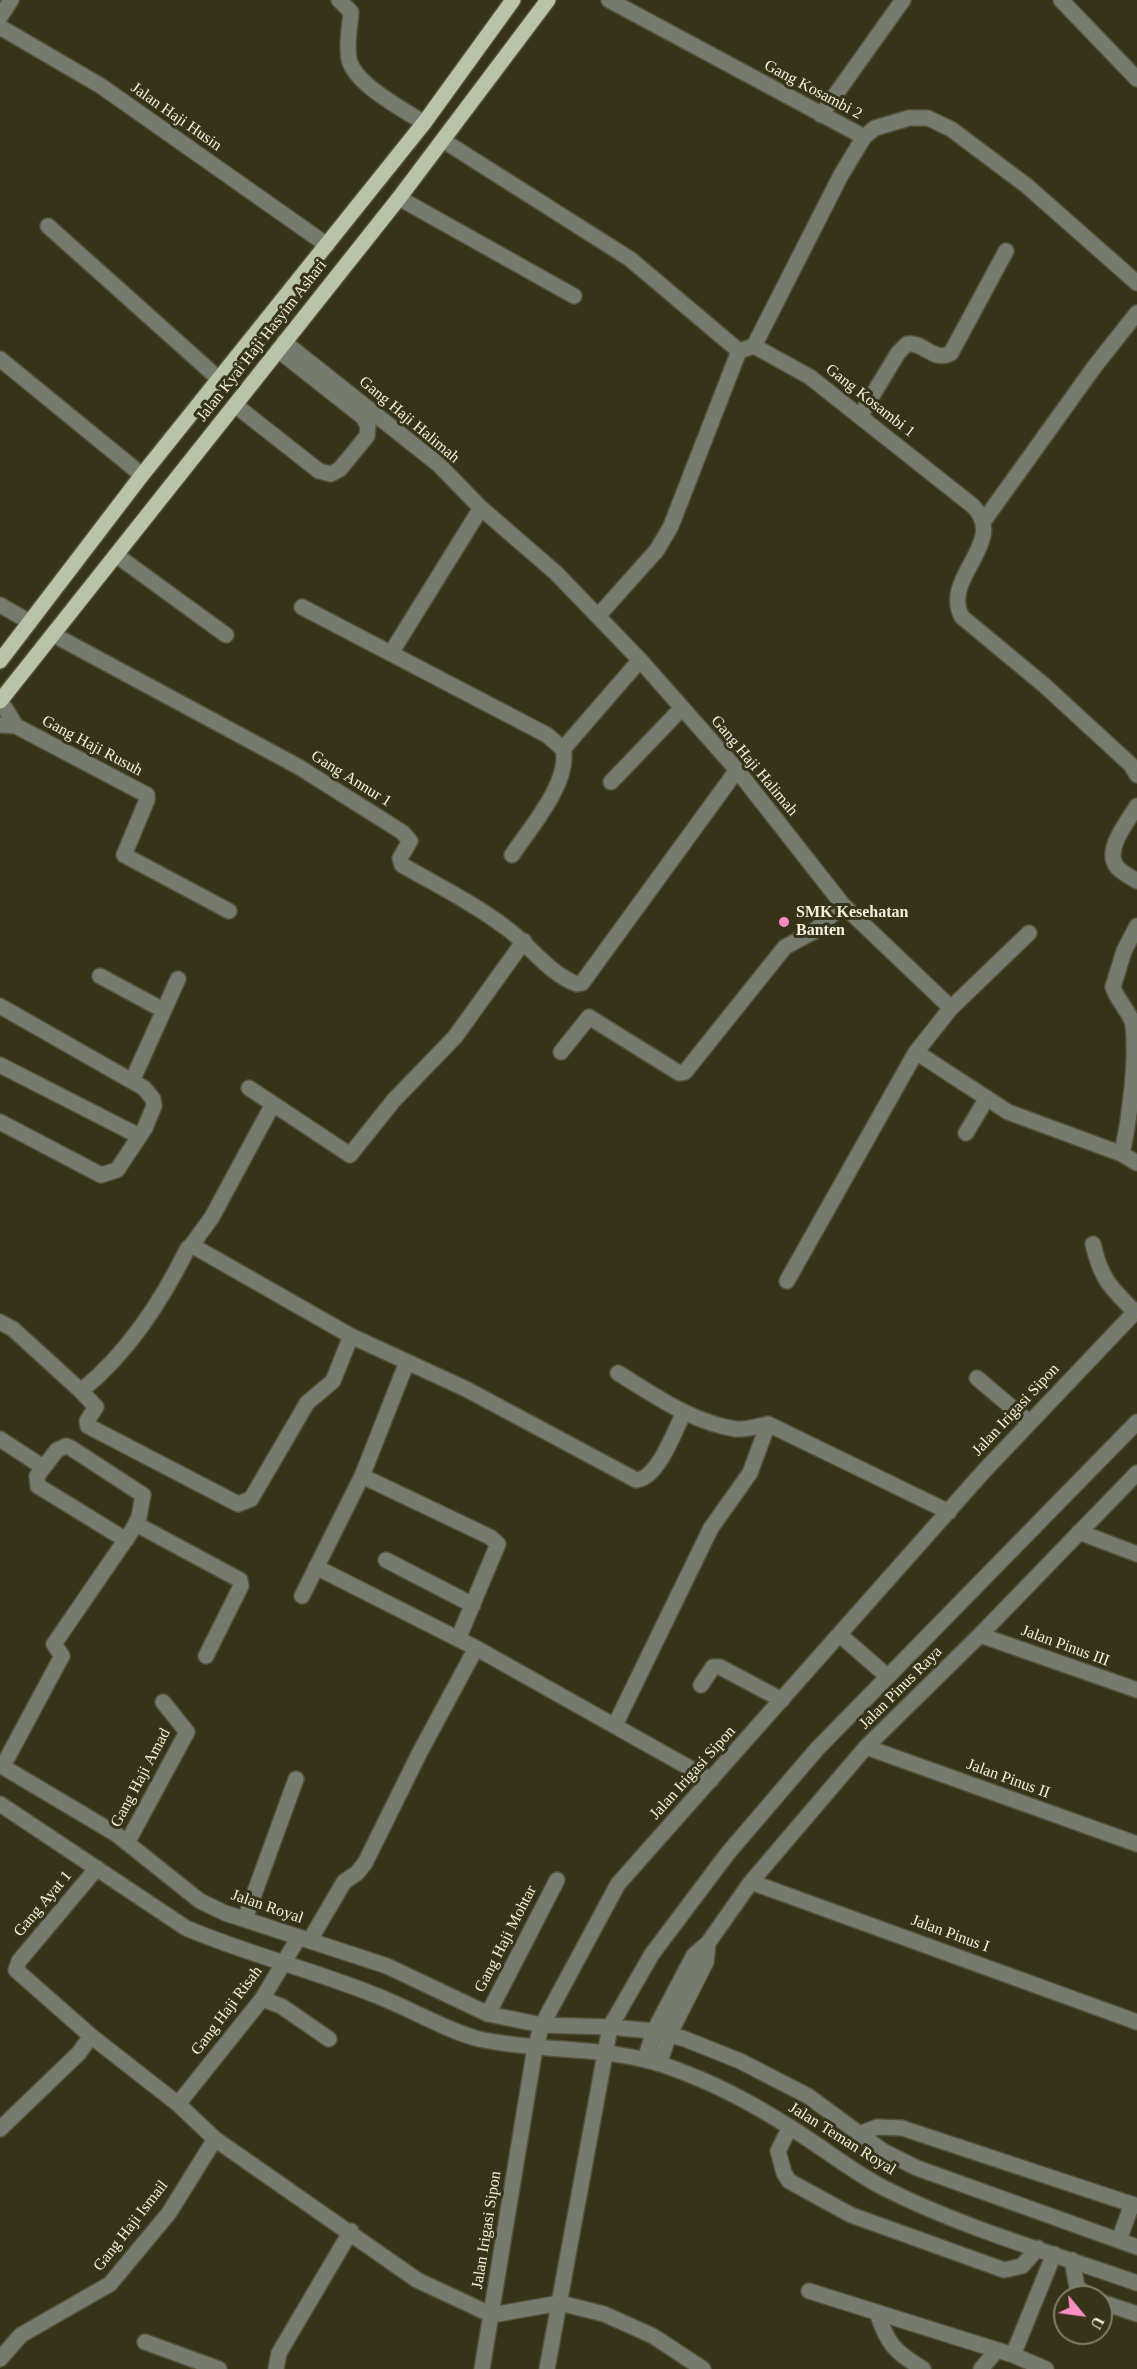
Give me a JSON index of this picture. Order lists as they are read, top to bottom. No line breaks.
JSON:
{"streets":{"main road":["Jalan Kyai Haji Hasyim Ashari"],"street":["Gang Kosambi 2","Jalan Haji Husin","Gang Kosambi 1","Gang Haji Halimah","Gang Haji Rusuh","Gang Annur 1","Jalan Irigasi Sipon","Jalan Pinus III","Jalan Pinus Raya","Gang Haji Amad","Jalan Pinus II","Gang Ayat 1","Jalan Royal","Jalan Pinus I","Gang Haji Mohtar","Gang Haji Risah","Jalan Teman Royal","Gang Haji Ismail"]},"crossings":[["Jalan Haji Husin","Jalan Kyai Haji Hasyim Ashari"],["Jalan Kyai Haji Hasyim Ashari","Gang Haji Halimah"],["Jalan Kyai Haji Hasyim Ashari","Gang Haji Rusuh"],["Jalan Kyai Haji Hasyim Ashari","Gang Annur 1"],["Gang Haji Halimah","Gang Annur 1"],["Jalan Irigasi Sipon","Jalan Royal"],["Jalan Irigasi Sipon","Jalan Teman Royal"],["Jalan Pinus III","Jalan Pinus Raya"],["Jalan Pinus Raya","Jalan Pinus II"],["Jalan Pinus Raya","Jalan Pinus I"],["Jalan Pinus Raya","Jalan Teman Royal"],["Gang Haji Amad","Jalan Royal"],["Jalan Royal","Gang Haji Mohtar"],["Jalan Royal","Gang Haji Risah"],["Jalan Royal","Jalan Teman Royal"]],"places":["SMK Kesehatan Banten"],"north":"bottom right"}
